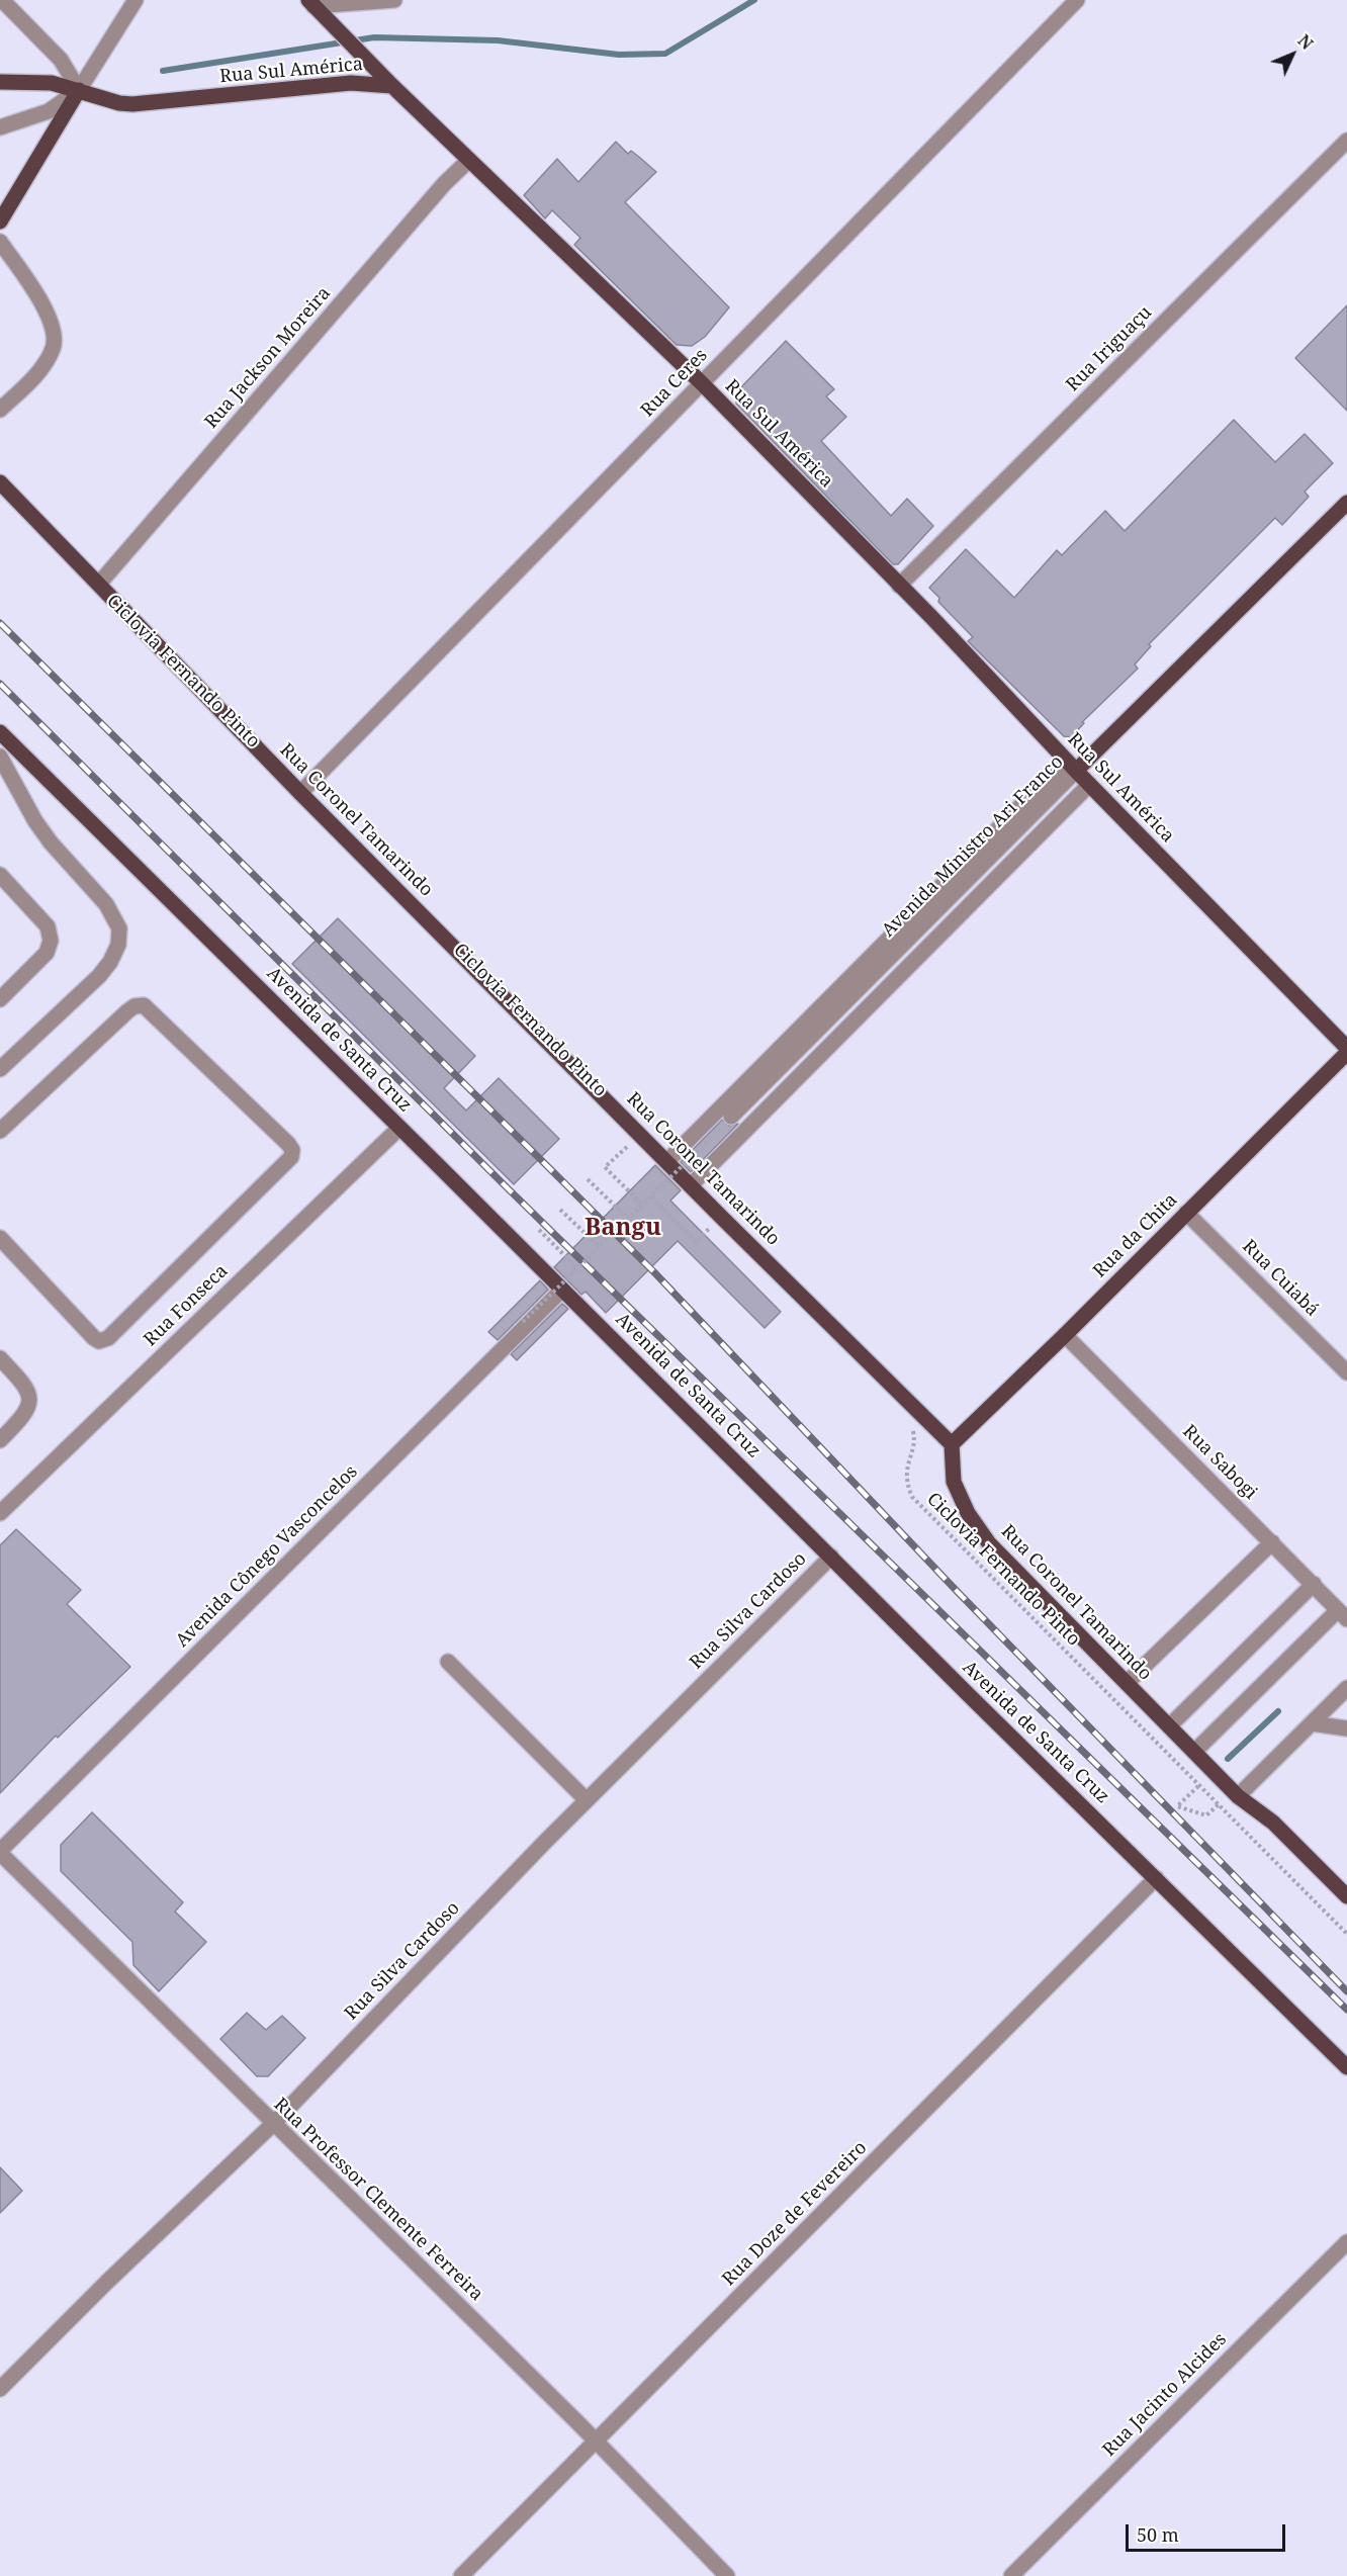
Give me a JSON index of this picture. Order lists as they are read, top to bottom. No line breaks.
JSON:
{"streets":{"main road":["Rua Sul América","Rua Coronel Tamarindo","Avenida Ministro Ari Franco","Avenida de Santa Cruz","Rua da Chita"],"street":["Rua Iriguaçu","Rua Jackson Moreira","Rua Ceres","Rua Cuiabá","Rua Fonseca","Rua Sabogi","Avenida Cônego Vasconcelos","Rua Silva Cardoso","Rua Professor Clemente Ferreira","Rua Doze de Fevereiro","Rua Jacinto Alcides"],"path":["Ciclovia Fernando Pinto"]},"crossings":[["Rua Sul América","Rua Iriguaçu"],["Rua Sul América","Rua Jackson Moreira"],["Rua Sul América","Rua Ceres"],["Rua Sul América","Avenida Ministro Ari Franco"],["Rua Jackson Moreira","Rua Coronel Tamarindo"],["Rua Ceres","Rua Coronel Tamarindo"],["Rua Coronel Tamarindo","Rua da Chita"],["Avenida de Santa Cruz","Rua Fonseca"],["Avenida de Santa Cruz","Avenida Cônego Vasconcelos"],["Avenida de Santa Cruz","Rua Silva Cardoso"],["Avenida de Santa Cruz","Rua Doze de Fevereiro"],["Rua da Chita","Rua Cuiabá"],["Rua da Chita","Rua Sabogi"],["Avenida Cônego Vasconcelos","Rua Professor Clemente Ferreira"],["Rua Silva Cardoso","Rua Professor Clemente Ferreira"],["Rua Professor Clemente Ferreira","Rua Doze de Fevereiro"]],"districts":["Bangu"],"scale_bar":"50 m","north":"top right"}
